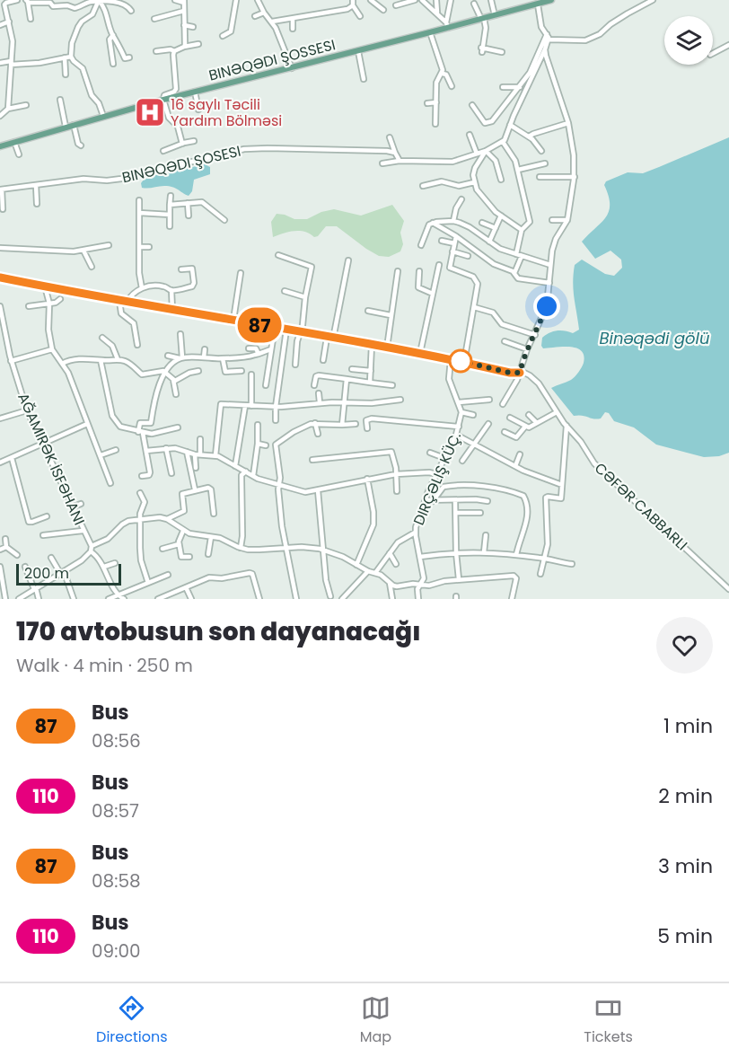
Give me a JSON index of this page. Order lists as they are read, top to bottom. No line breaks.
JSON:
{"streets":{"main road":["BINƏQƏDI ŞOSSESI"],"street":["BINƏQƏDI ŞOSESI","AĞAMIRƏK İSFƏHANI","DIRÇƏLIŞ KÜÇ."]},"water":["Binəqədi gölü"],"places":{"hospital":["16 saylı Təcili Yardım Bölməsi"]},"lines":["bus line 87"],"scale_bar":"200 m","page":{"on_map":"87","scale":"200 m","heading":["170 avtobusun son dayanacağı","Walk · 4 min · 250 m"],"list":[{"mark":"87","name":"Bus","note":"08:56","value":"1 min"},{"mark":"110","name":"Bus","note":"08:57","value":"2 min"},{"mark":"87","name":"Bus","note":"08:58","value":"3 min"},{"mark":"110","name":"Bus","note":"09:00","value":"5 min"}],"tabs":["Directions","Map","Tickets"]}}
